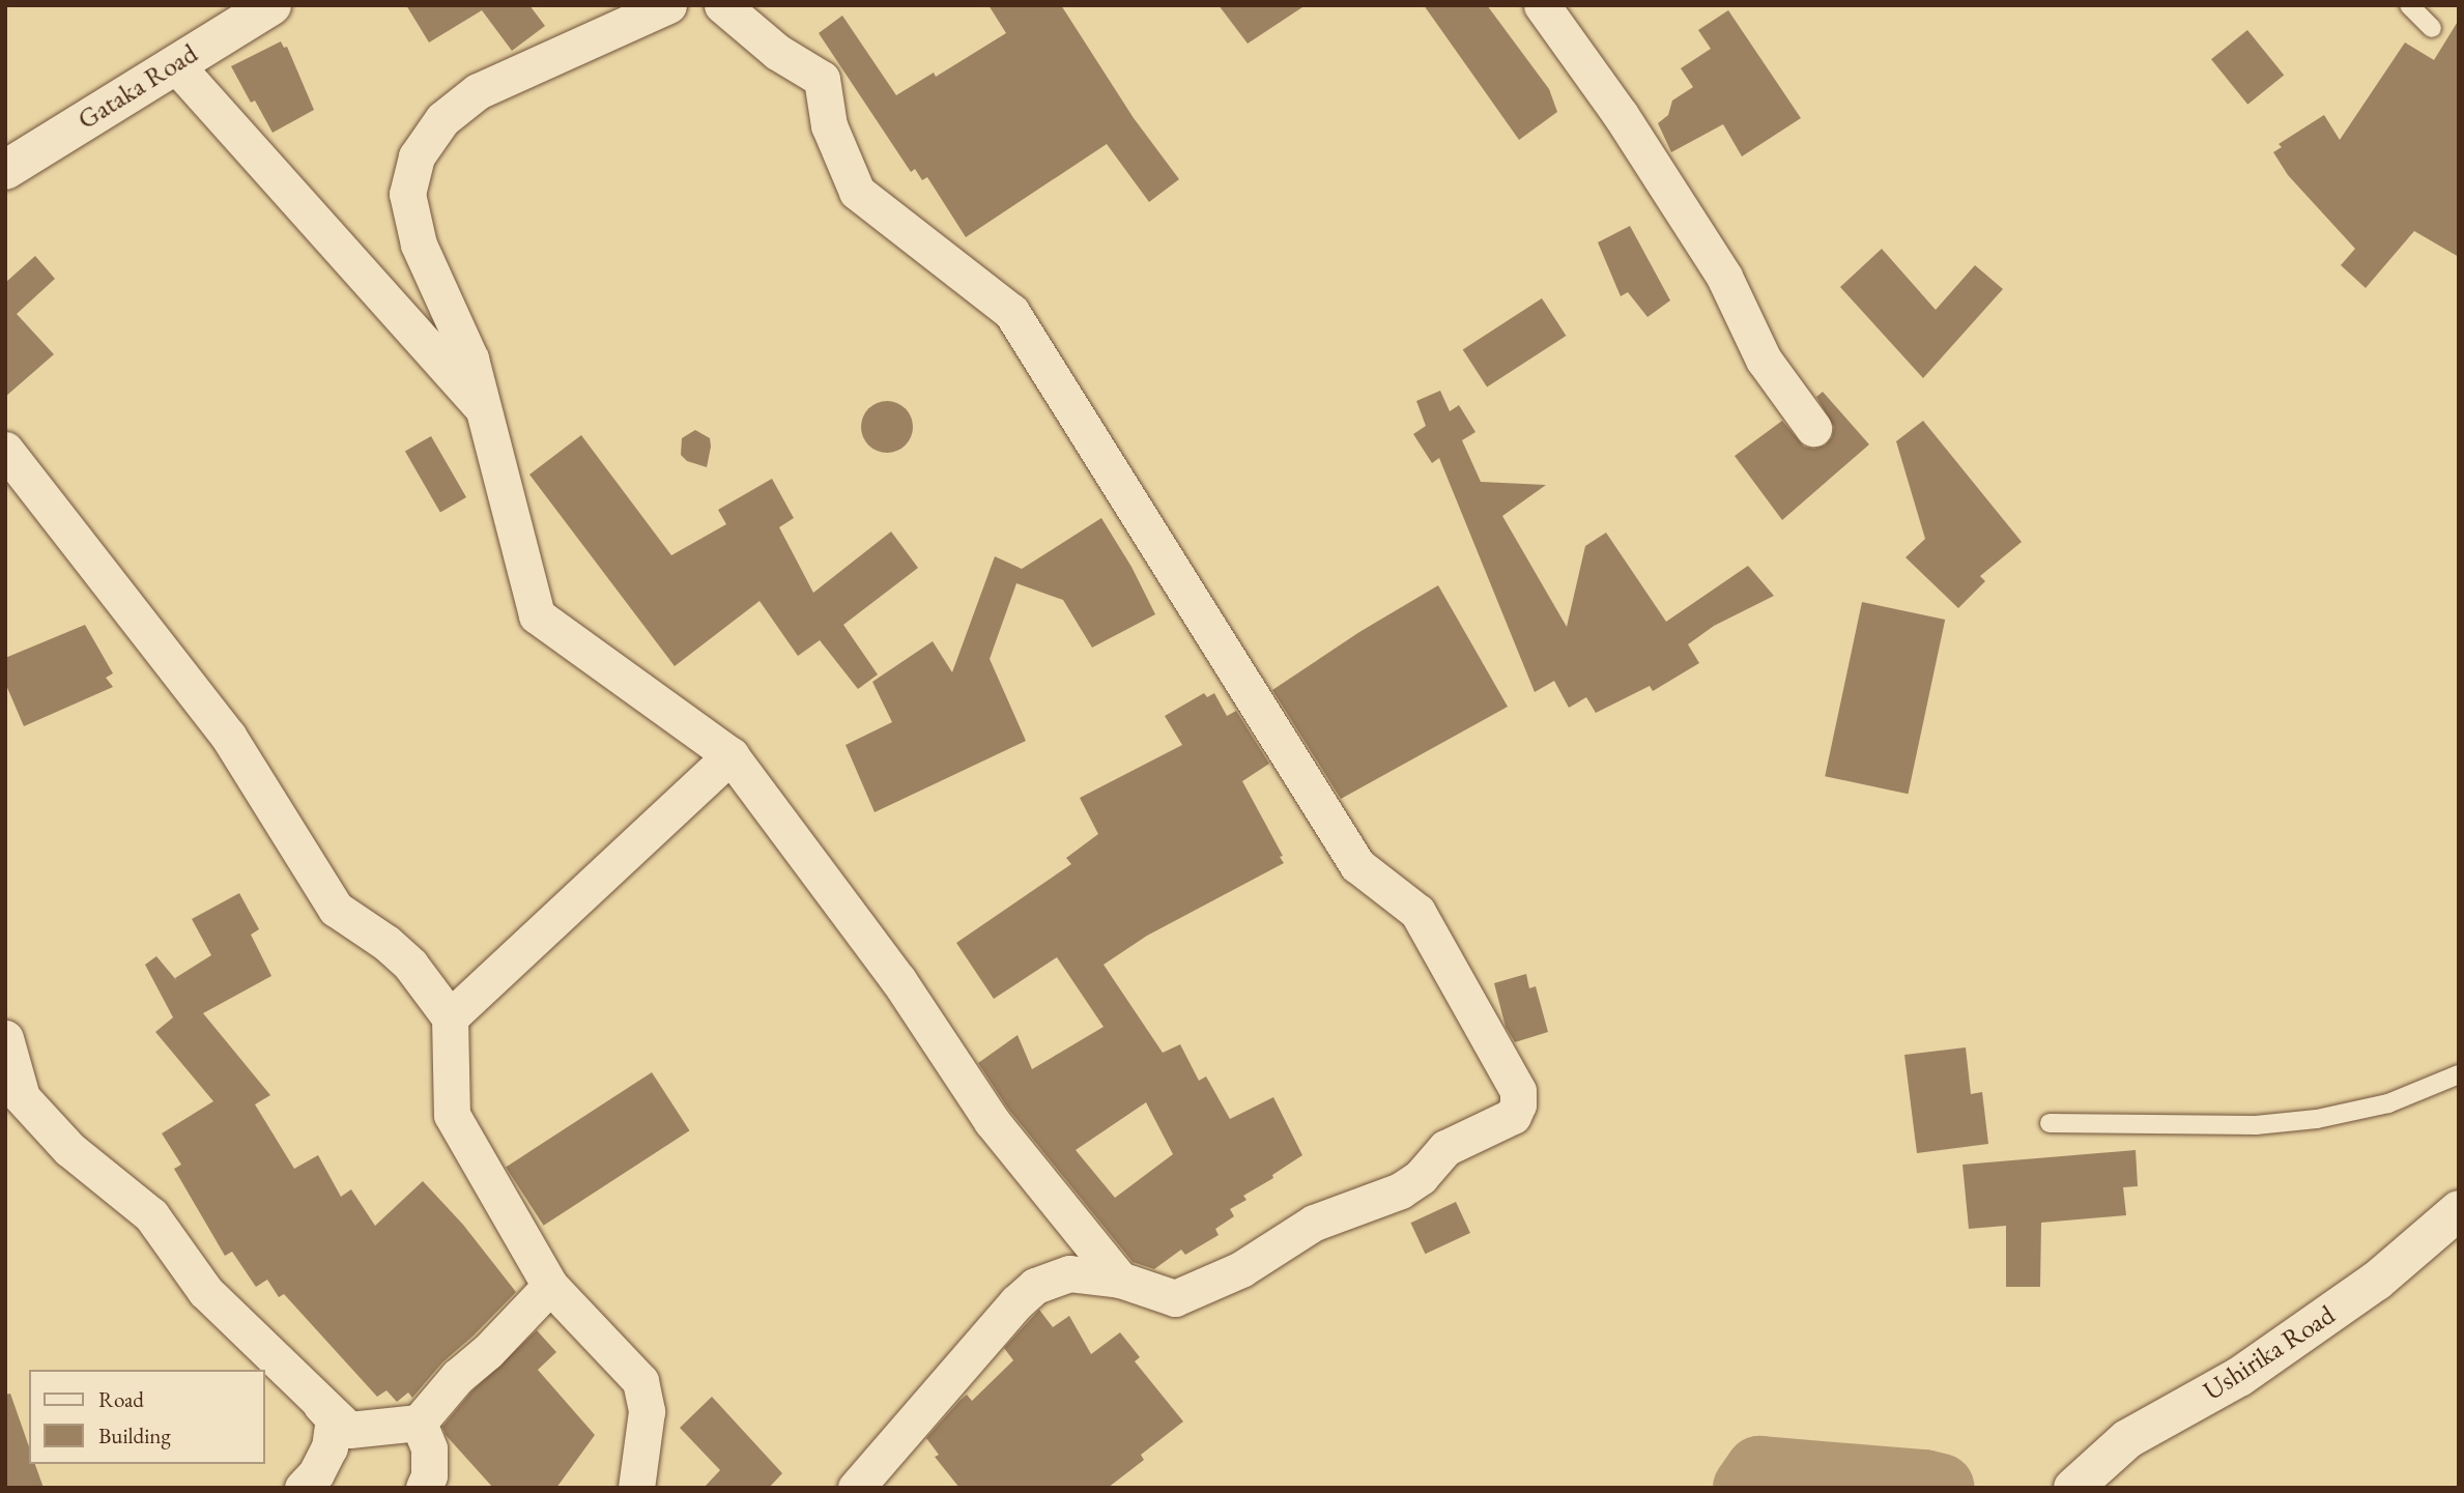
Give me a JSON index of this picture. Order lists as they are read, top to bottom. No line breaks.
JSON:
{"streets":{"street":["Gataka Road","Ushirika Road"]},"legend":["Road","Building"]}
